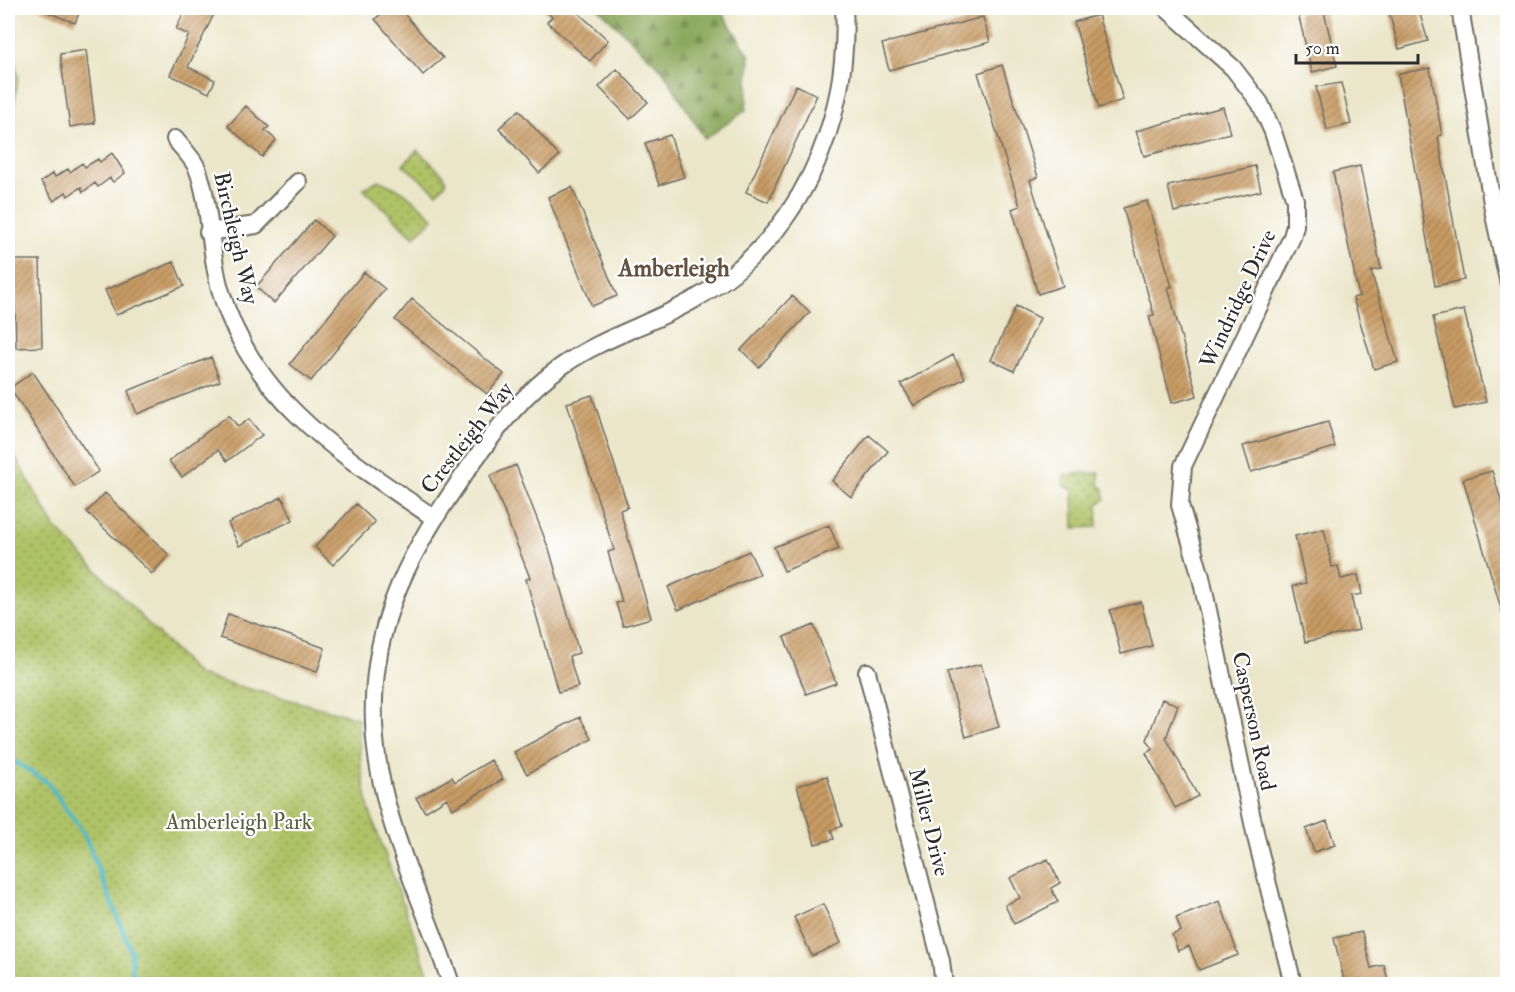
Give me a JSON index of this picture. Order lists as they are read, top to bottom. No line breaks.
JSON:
{"streets":{"street":["Birchleigh Way","Windridge Drive","Crestleigh Way","Casperson Road","Miller Drive"]},"crossings":[["Birchleigh Way","Crestleigh Way"],["Windridge Drive","Casperson Road"]],"districts":["Amberleigh"],"parks":["Amberleigh Park"],"scale_bar":"50 m"}
